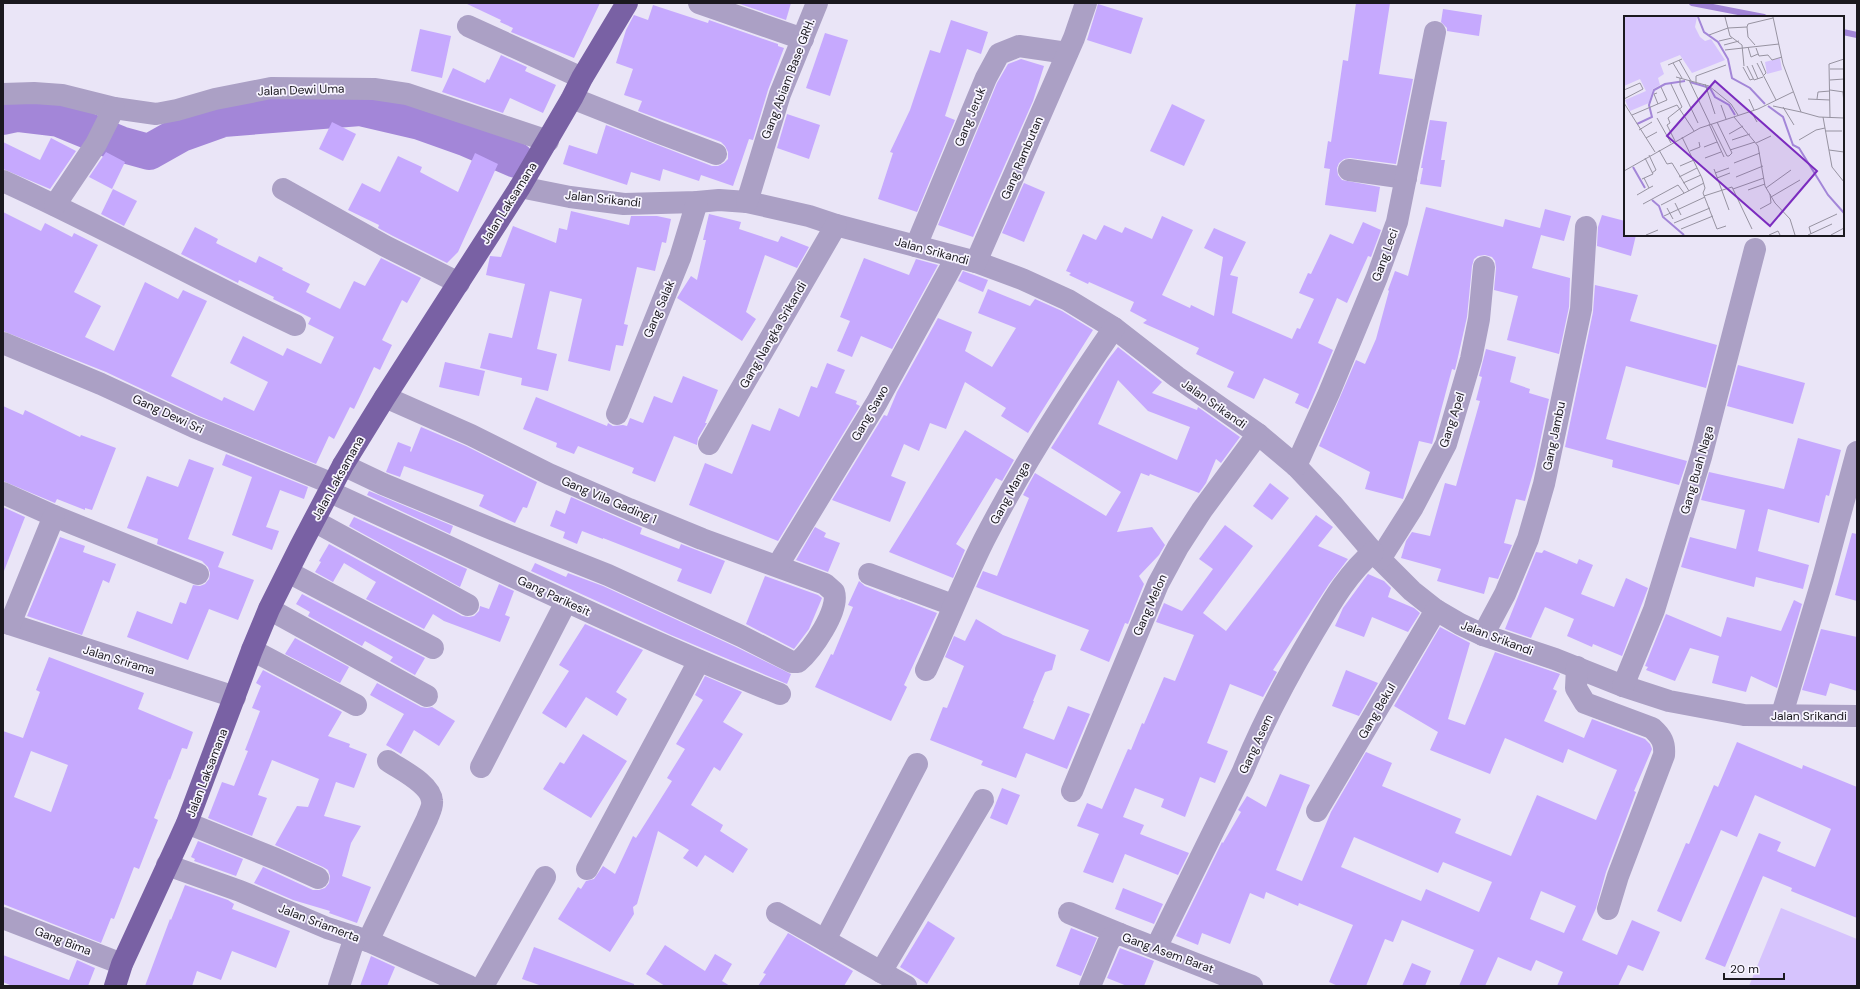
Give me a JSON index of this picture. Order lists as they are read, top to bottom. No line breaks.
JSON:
{"streets":{"main road":["Jalan Laksamana"],"street":["Gang Abiam Base GRH.","Jalan Dewi Uma","Gang Jeruk","Gang Rambutan","Jalan Srikandi","Gang Leci","Gang Salak","Gang Nangka Srikandi","Gang Sawo","Gang Dewi Sri","Gang Apel","Gang Jambu","Gang Buah Naga","Gang Manga","Gang Vila Gading 1","Gang Parikesit","Gang Melon","Jalan Srirama","Gang Bekul","Gang Asem","Jalan Sriamerta","Gang Bima","Gang Asem Barat"]},"crossings":[["Gang Abiam Base GRH.","Jalan Srikandi"],["Jalan Dewi Uma","Jalan Laksamana"],["Gang Jeruk","Gang Rambutan"],["Gang Jeruk","Jalan Srikandi"],["Gang Rambutan","Jalan Srikandi"],["Gang Rambutan","Gang Sawo"],["Jalan Srikandi","Jalan Laksamana"],["Jalan Srikandi","Gang Leci"],["Jalan Srikandi","Gang Salak"],["Jalan Srikandi","Gang Nangka Srikandi"],["Jalan Srikandi","Gang Sawo"],["Jalan Srikandi","Gang Apel"],["Jalan Srikandi","Gang Jambu"],["Jalan Srikandi","Gang Buah Naga"],["Jalan Srikandi","Gang Manga"],["Jalan Srikandi","Gang Melon"],["Jalan Srikandi","Gang Bekul"],["Jalan Srikandi","Gang Asem"],["Jalan Laksamana","Gang Dewi Sri"],["Jalan Laksamana","Gang Vila Gading 1"],["Jalan Laksamana","Gang Parikesit"],["Jalan Laksamana","Jalan Srirama"],["Jalan Laksamana","Jalan Sriamerta"],["Jalan Laksamana","Gang Bima"],["Gang Sawo","Gang Vila Gading 1"],["Gang Dewi Sri","Gang Vila Gading 1"],["Gang Dewi Sri","Gang Parikesit"],["Gang Apel","Gang Asem"],["Gang Vila Gading 1","Gang Parikesit"],["Gang Asem","Gang Asem Barat"]],"scale_bar":"20 m"}
